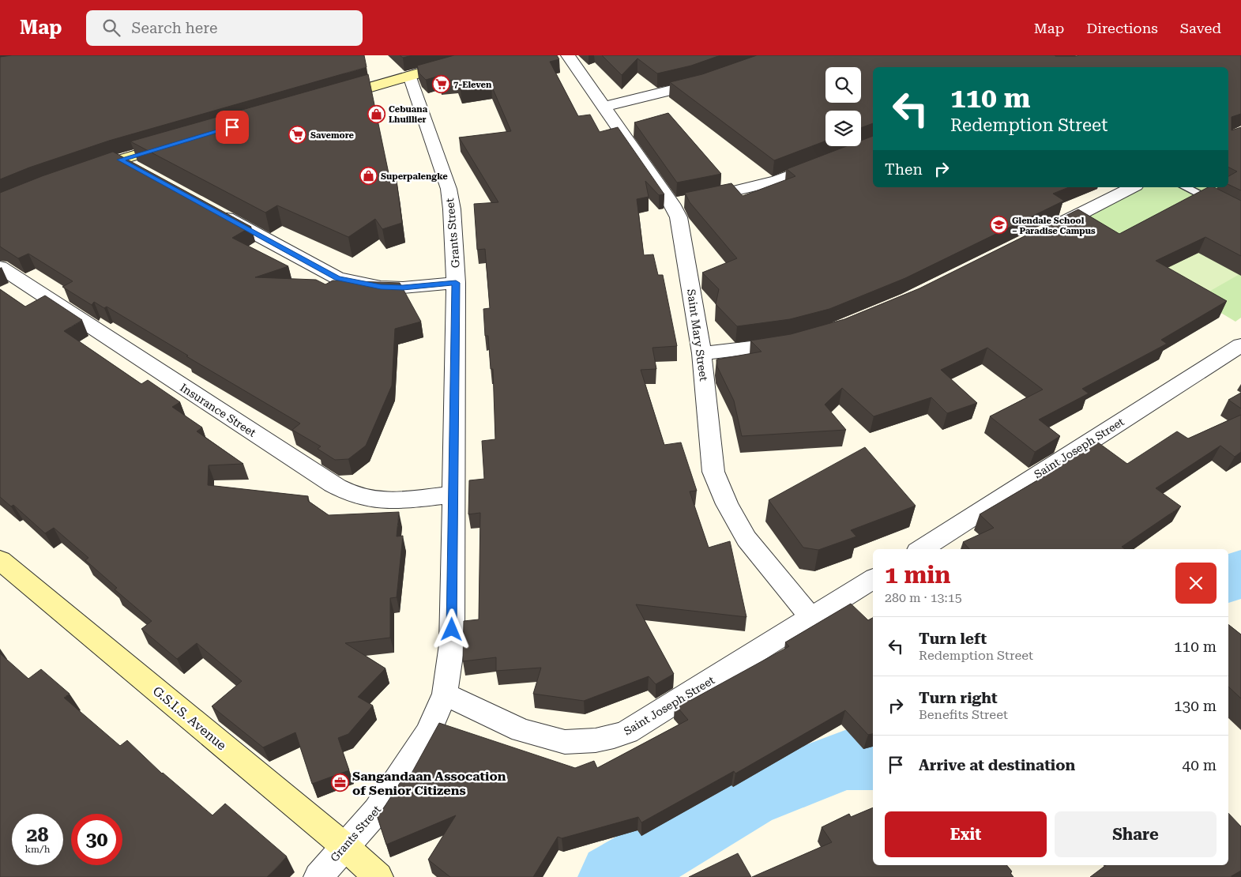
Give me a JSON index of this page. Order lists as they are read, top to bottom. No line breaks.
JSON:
{"streets":{"street":["Grants Street","Saint Mary Street","Insurance Street","Saint Joseph Street","G.S.I.S. Avenue"]},"crossings":[["Grants Street","Insurance Street"],["Grants Street","Saint Joseph Street"],["Grants Street","G.S.I.S. Avenue"],["Saint Mary Street","Saint Joseph Street"]],"places":{"supermarket":["7-Eleven","Savemore"],"shop":["Cebuana Lhuillier","Superpalengke"],"school or university":["Glendale School – Paradise Campus"],"office":["Sangandaan Assocation of Senior Citizens"]},"page":{"header":"Map","search":"Search here","nav":["Map","Directions","Saved"],"turn":["110 m","Redemption Street"],"then":"Then","heading":["1 min","280 m · 13:15"],"list":[{"name":"Turn left","note":"Redemption Street","value":"110 m"},{"name":"Turn right","note":"Benefits Street","value":"130 m"},{"name":"Arrive at destination","value":"40 m"}],"buttons":["Exit","Share"],"speed":"28 km/h","limit":"30"}}
